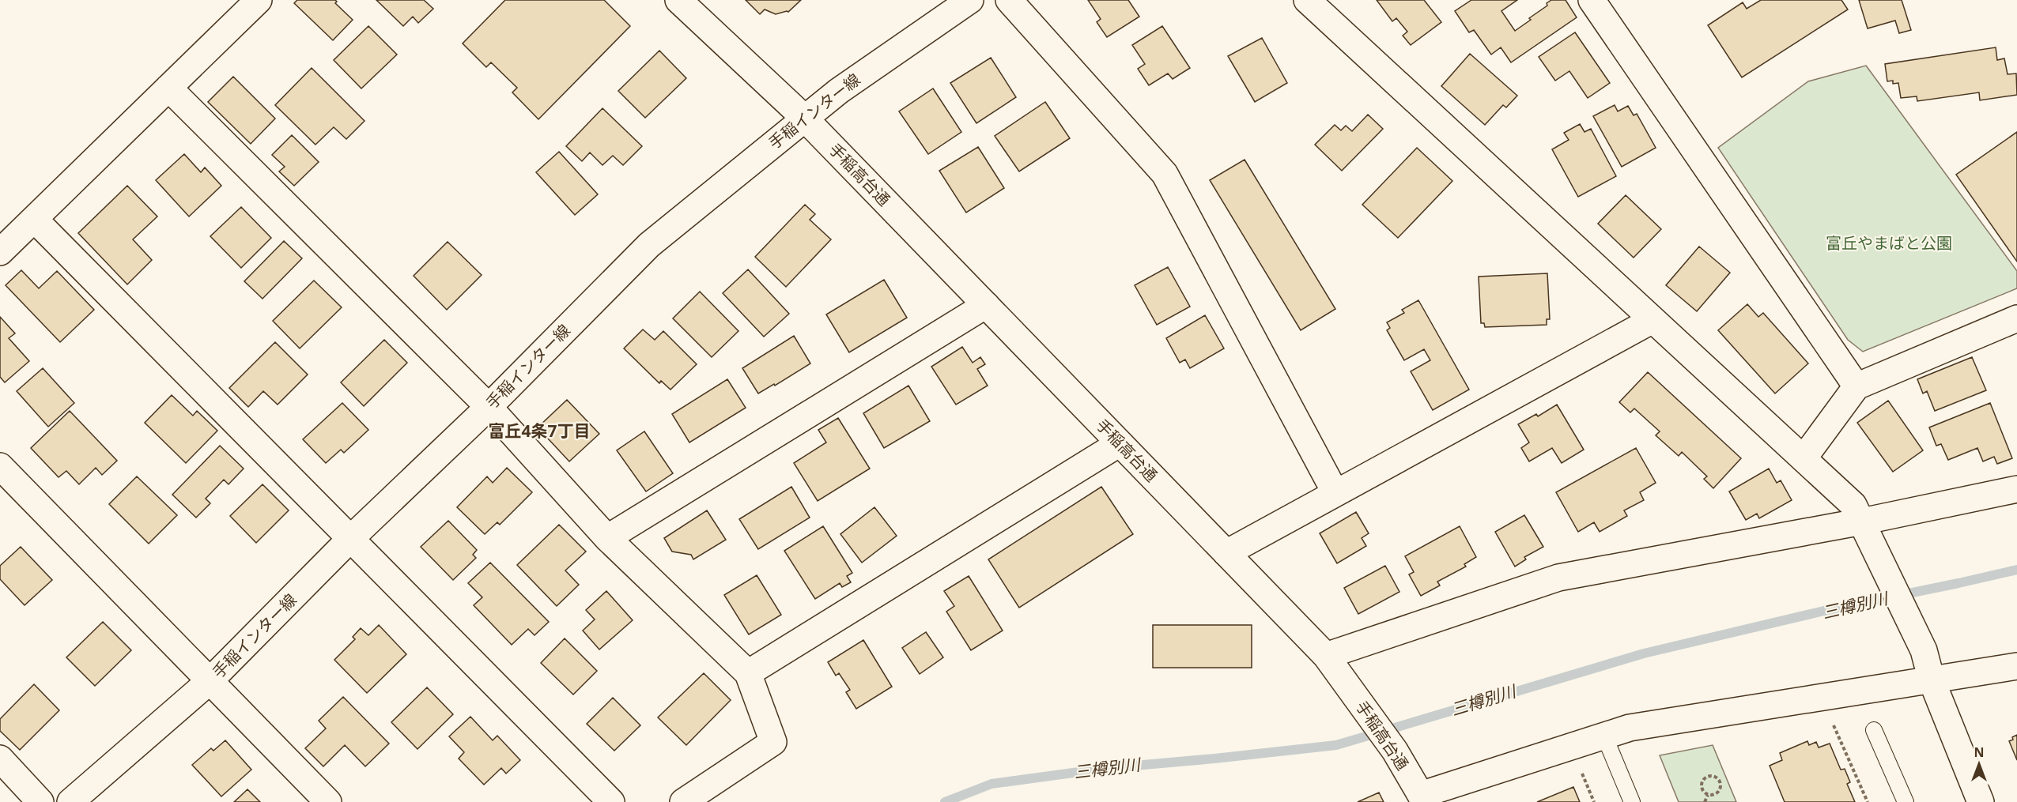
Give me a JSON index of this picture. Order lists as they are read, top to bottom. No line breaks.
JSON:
{"streets":{"street":["手稲インター線","手稲高台通"]},"crossings":[["手稲インター線","手稲高台通"]],"districts":["富丘4条7丁目"],"water":["三樽別川"],"parks":["富丘やまばと公園"],"north":"top"}
